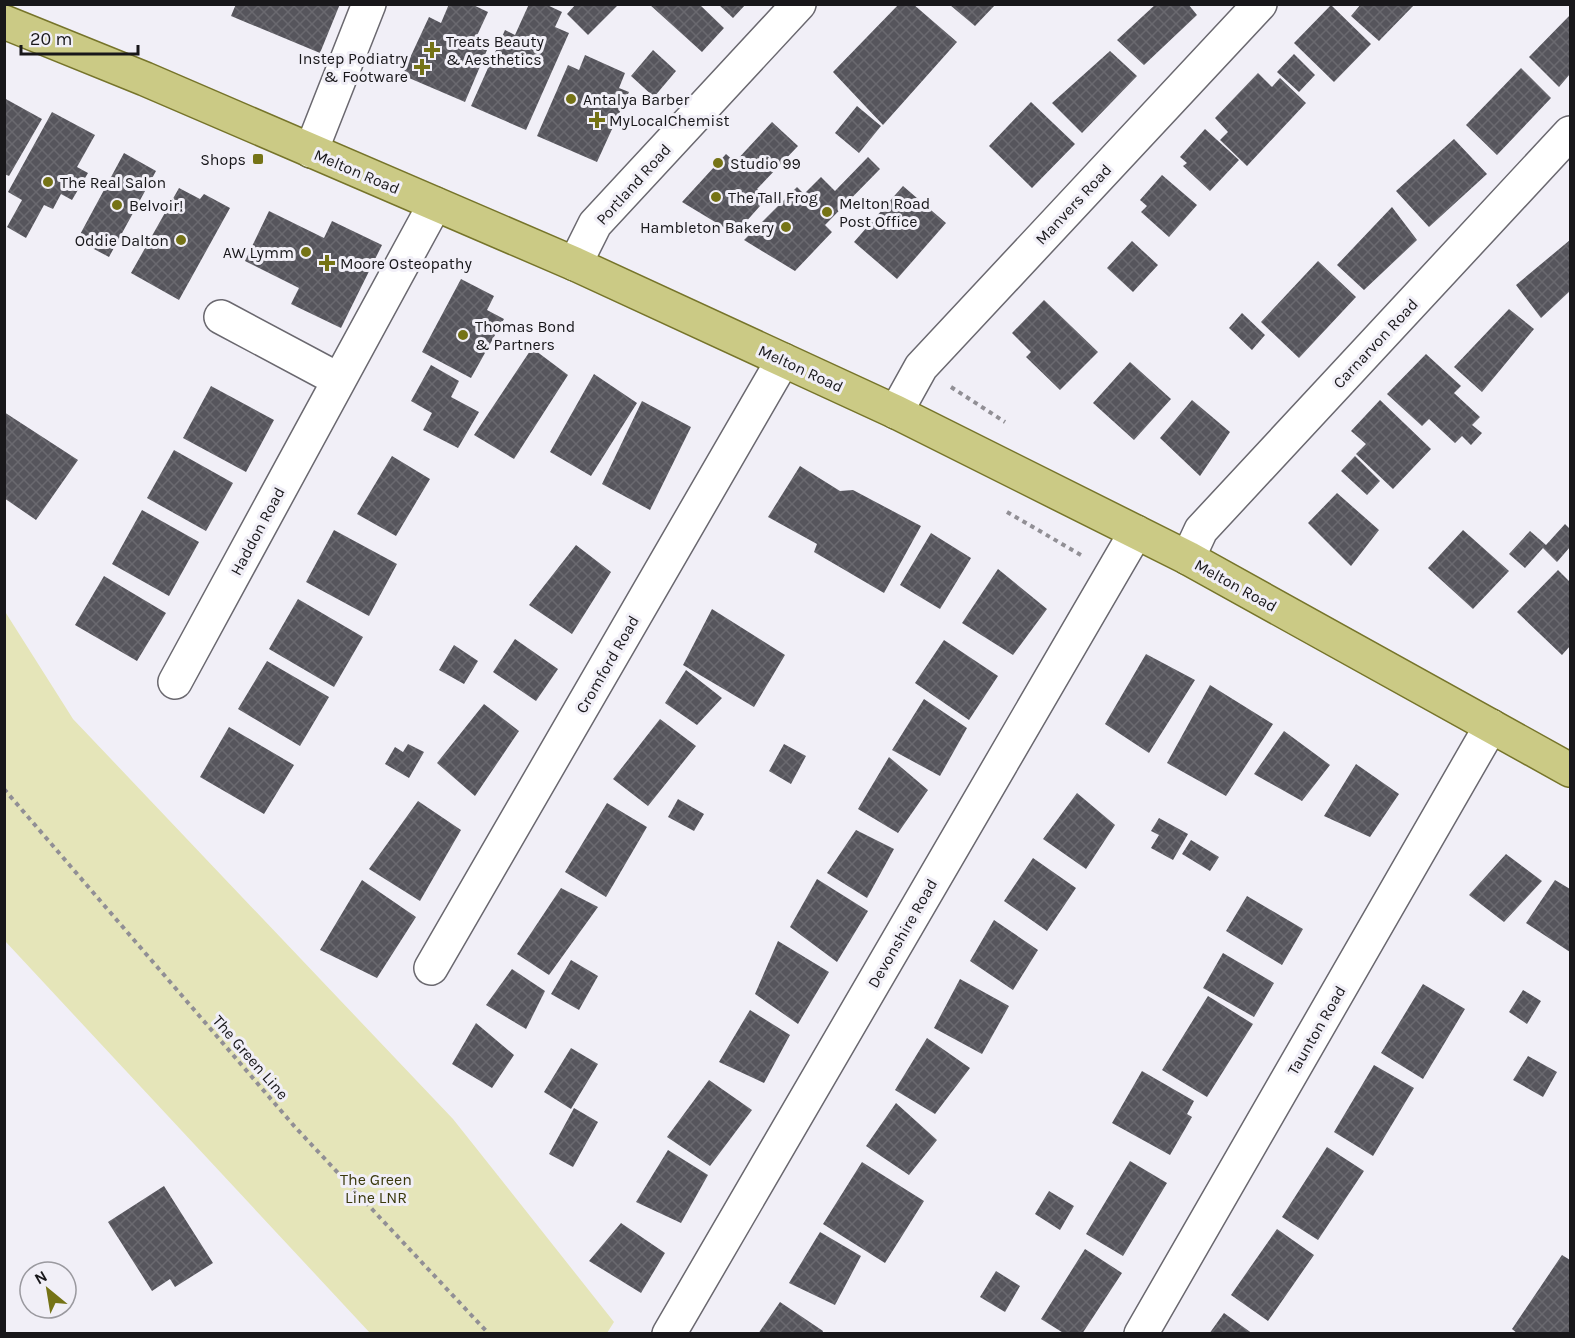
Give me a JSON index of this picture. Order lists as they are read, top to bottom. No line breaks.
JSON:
{"streets":{"main road":["Melton Road"],"street":["Portland Road","Manvers Road","Carnarvon Road","Haddon Road","Cromford Road","Devonshire Road","Taunton Road"],"path":["The Green Line"]},"crossings":[["Melton Road","Portland Road"],["Melton Road","Manvers Road"],["Melton Road","Carnarvon Road"],["Melton Road","Haddon Road"],["Melton Road","Cromford Road"],["Melton Road","Devonshire Road"],["Melton Road","Taunton Road"]],"parks":["The Green Line LNR"],"places":{"health":["Treats Beauty & Aesthetics","Instep Podiatry & Footware","MyLocalChemist","Moore Osteopathy"],"other":["Antalya Barber","Studio 99","The Real Salon","The Tall Frog","Belvoir!","Melton Road Post Office","Hambleton Bakery","Oddie Dalton","AW Lymm","Thomas Bond & Partners"],"transit":["Shops"]},"scale_bar":"20 m","north":"top left"}
